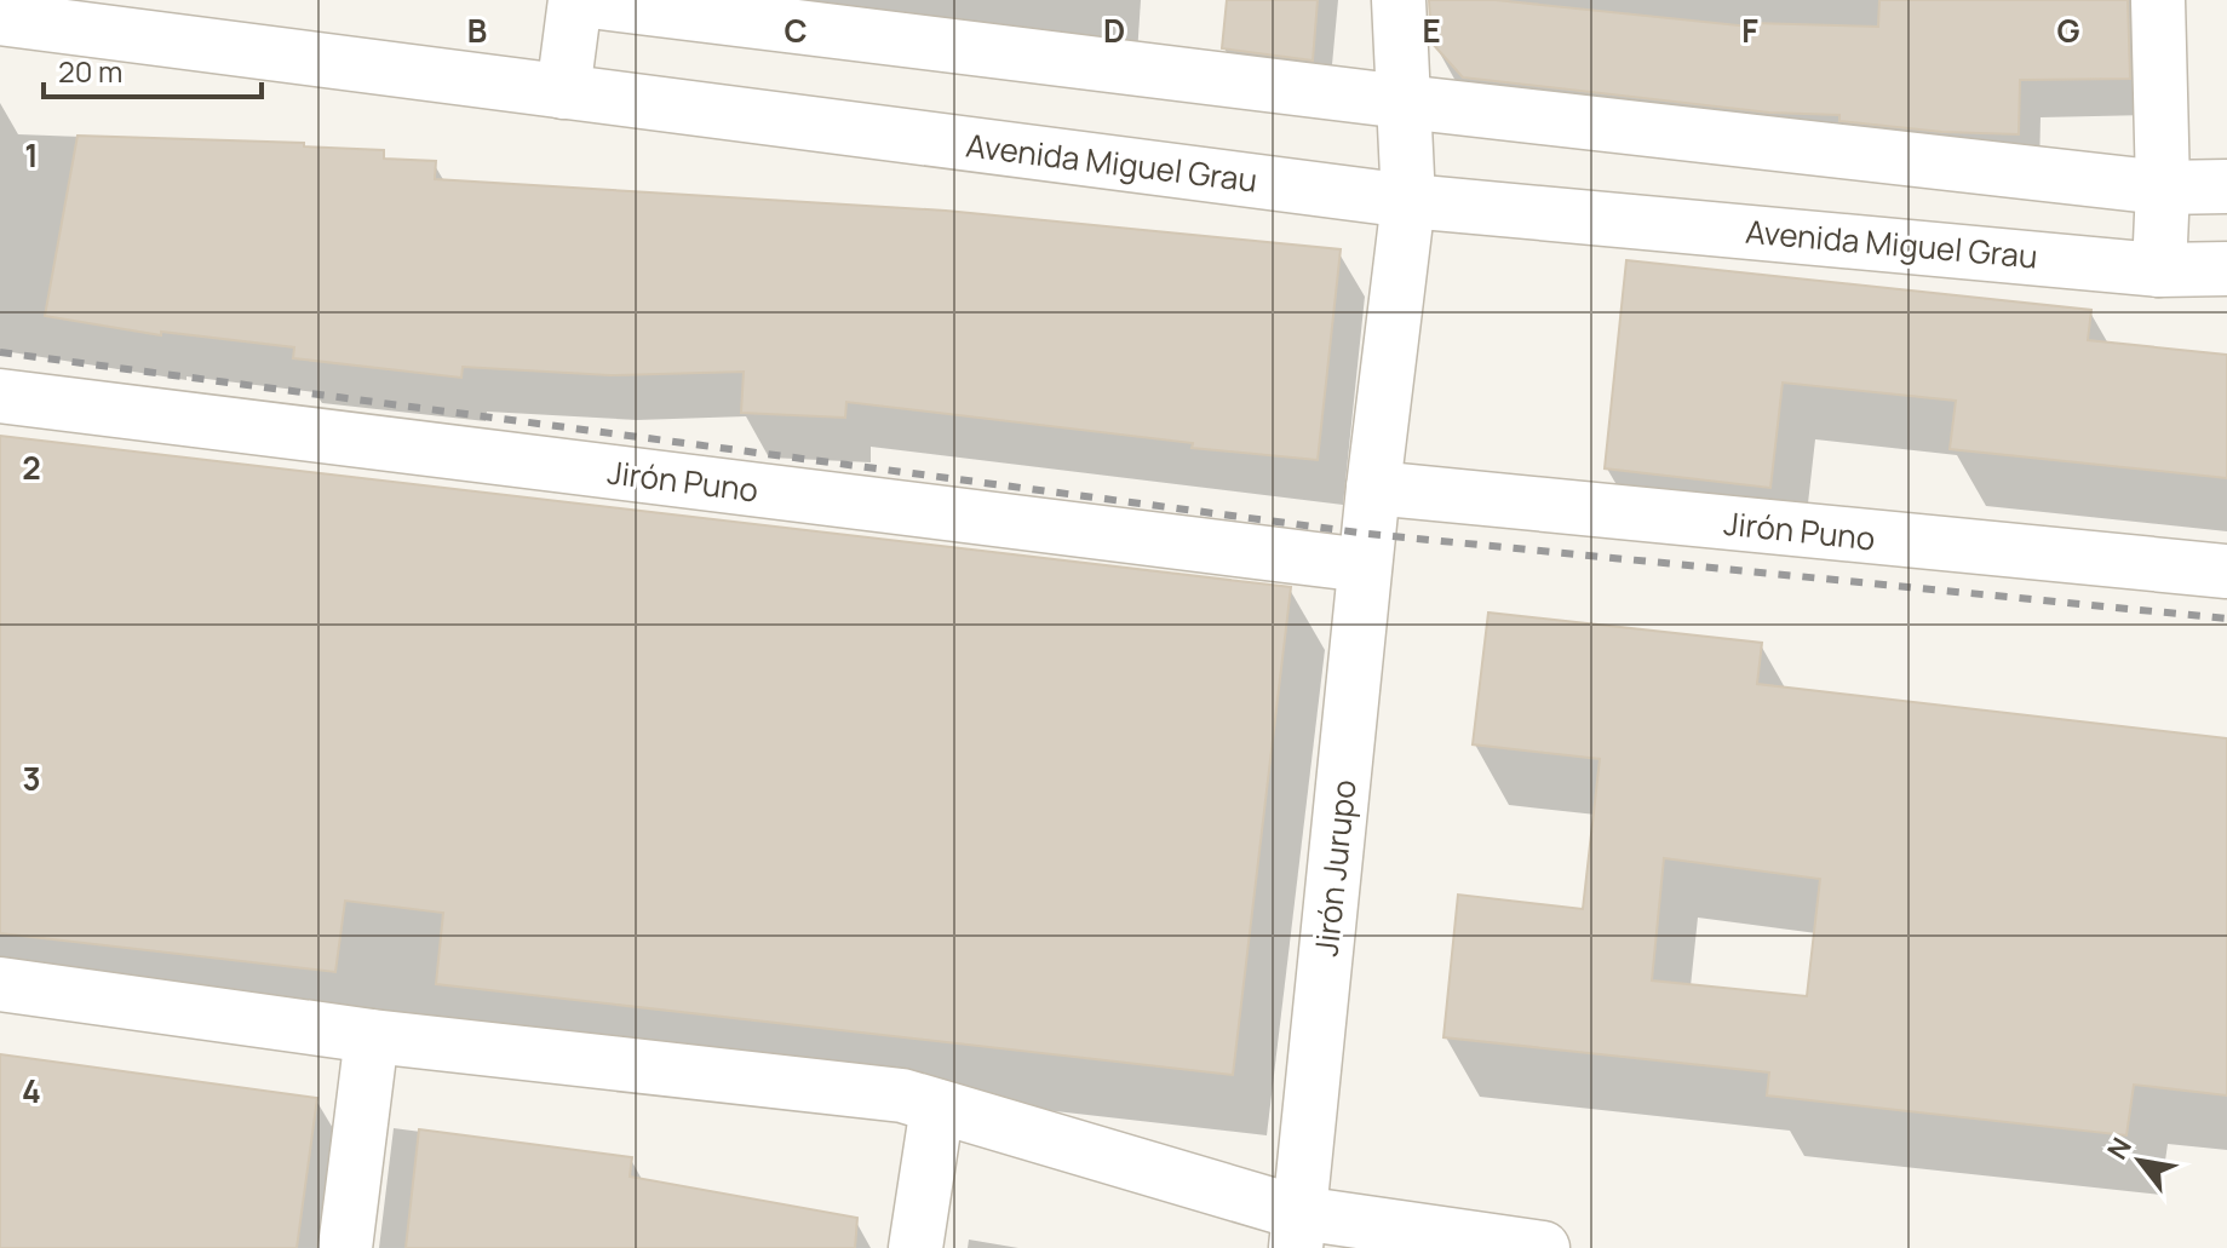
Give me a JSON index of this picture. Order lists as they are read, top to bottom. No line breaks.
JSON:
{"streets":{"street":["Avenida Miguel Grau","Jirón Puno","Jirón Jurupo"]},"crossings":[["Avenida Miguel Grau","Jirón Jurupo"],["Jirón Puno","Jirón Jurupo"]],"scale_bar":"20 m","north":"top left","grid":{"columns":["B","C","D","E","F","G"],"rows":["1","2","3","4"]}}
